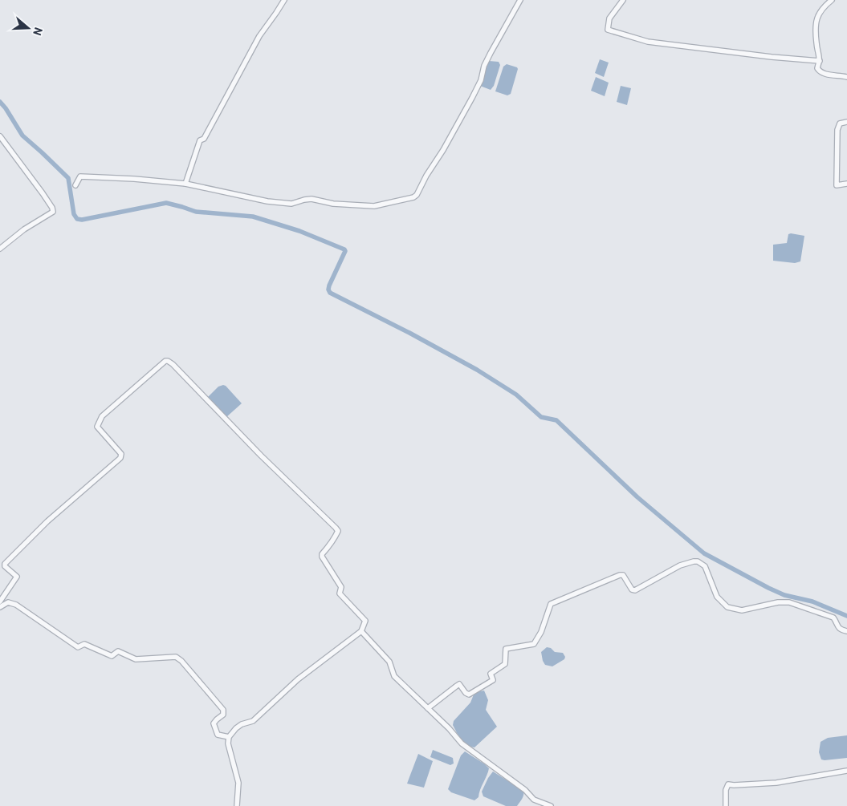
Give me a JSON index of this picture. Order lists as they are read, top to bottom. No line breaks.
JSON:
{"north":"right"}
